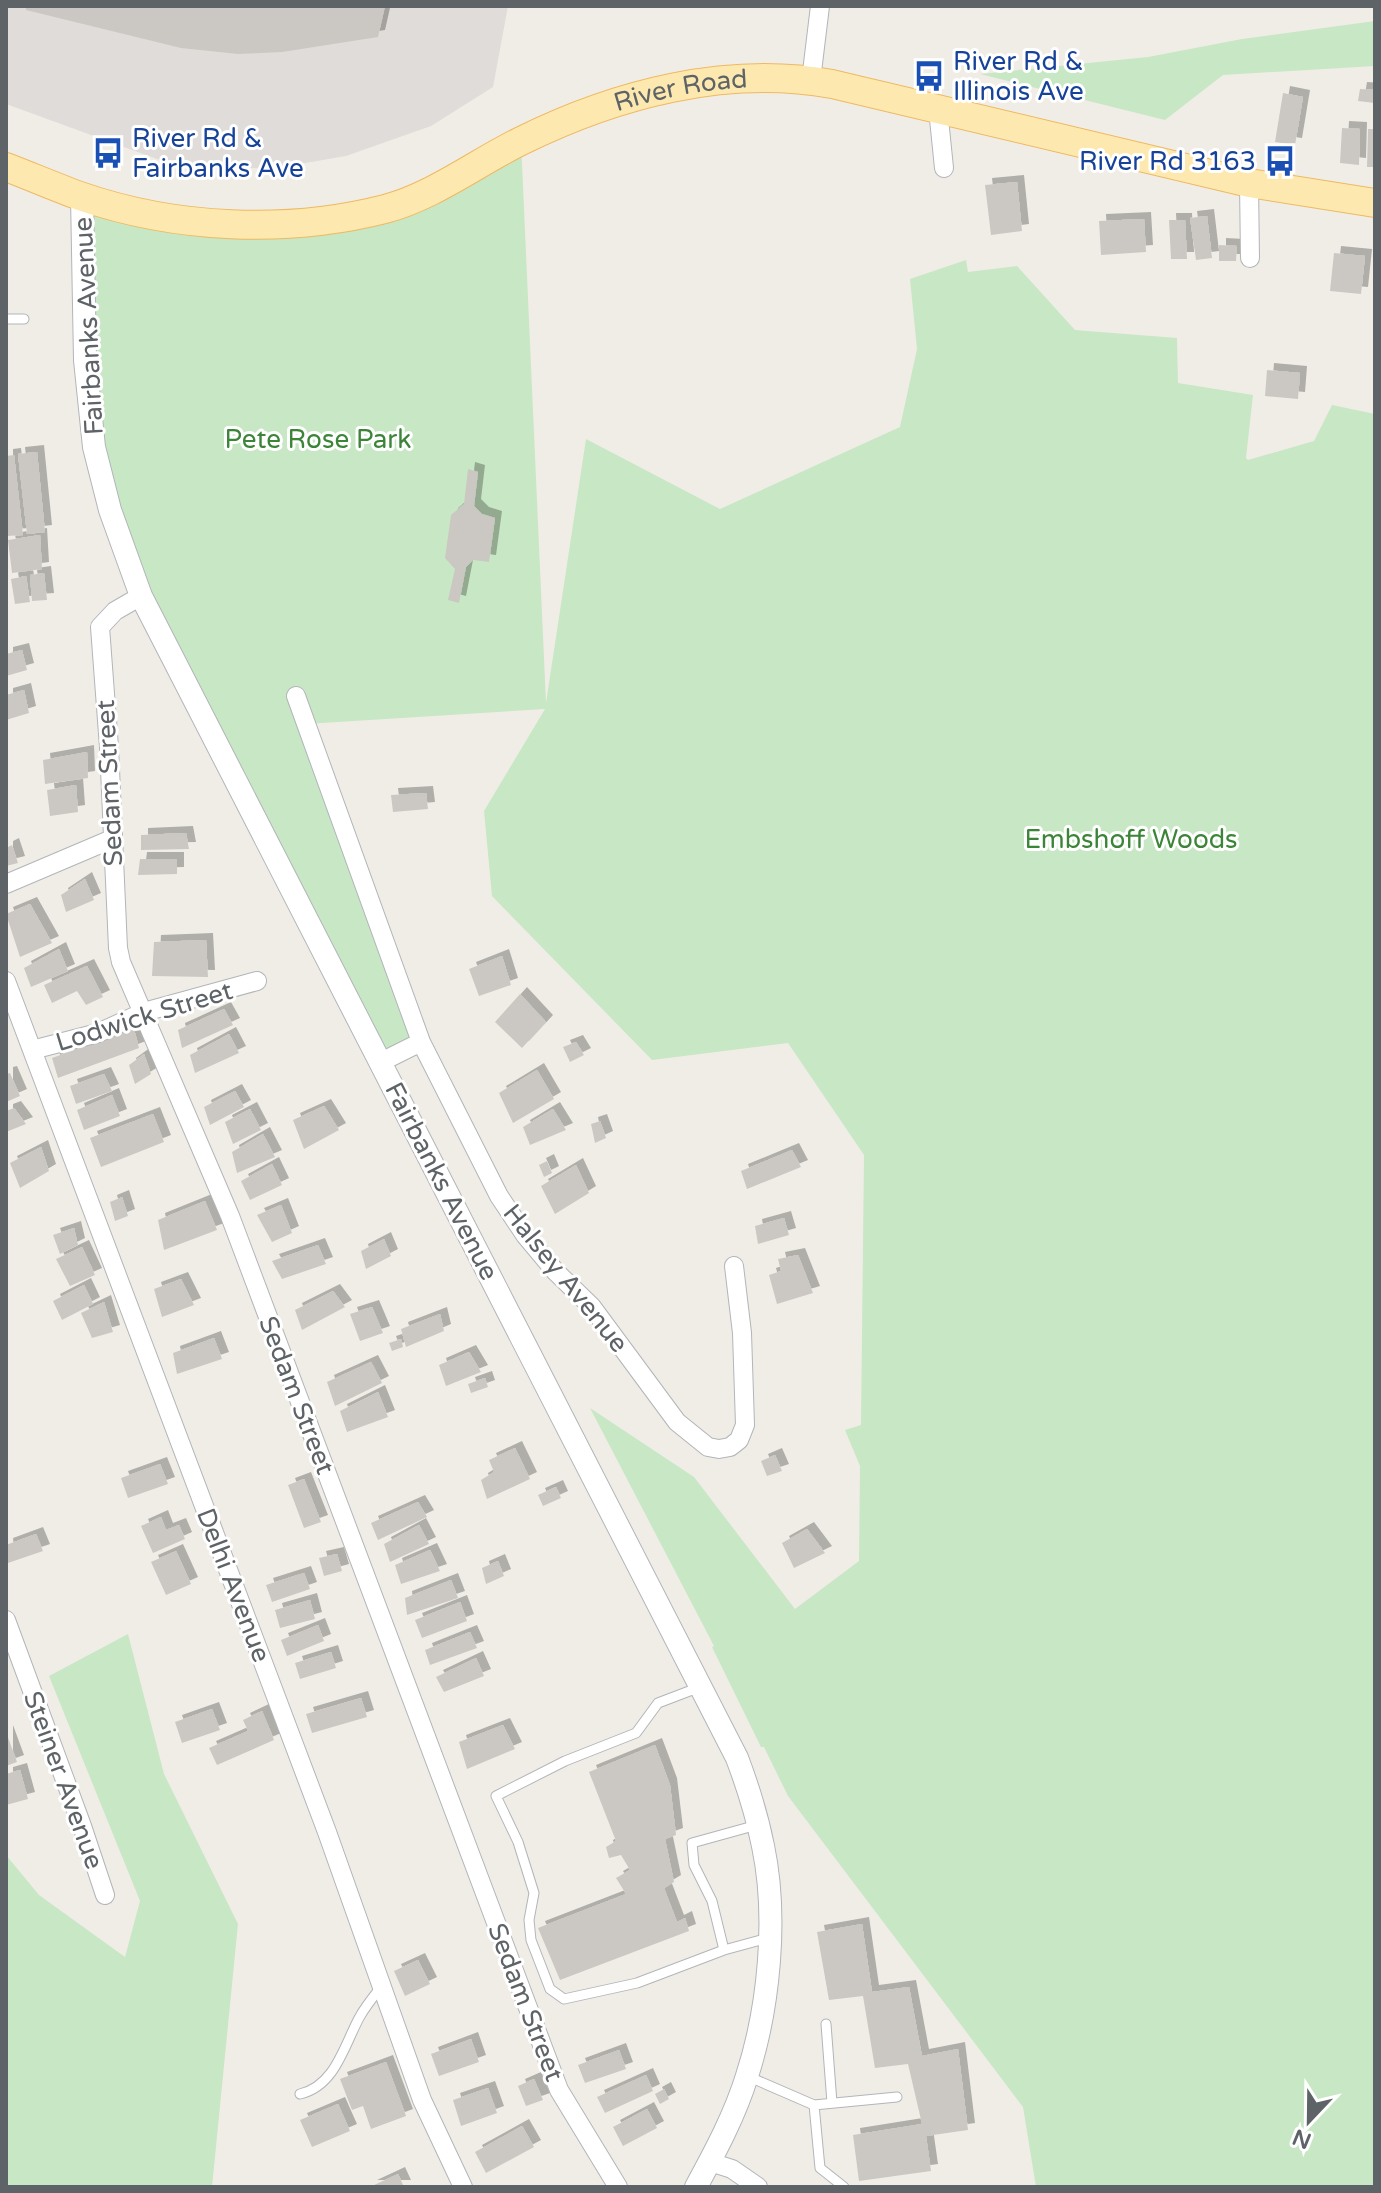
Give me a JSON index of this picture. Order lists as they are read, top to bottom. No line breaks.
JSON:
{"streets":{"main road":["River Road"],"street":["Fairbanks Avenue","Sedam Street","Lodwick Street","Halsey Avenue","Delhi Avenue","Steiner Avenue"]},"crossings":[["River Road","Fairbanks Avenue"],["Fairbanks Avenue","Sedam Street"],["Sedam Street","Lodwick Street"],["Lodwick Street","Delhi Avenue"]],"parks":["Pete Rose Park","Embshoff Woods"],"places":{"bus stop":["River Rd & Illinois Ave","River Rd & Fairbanks Ave","River Rd 3163"]},"north":"bottom"}
